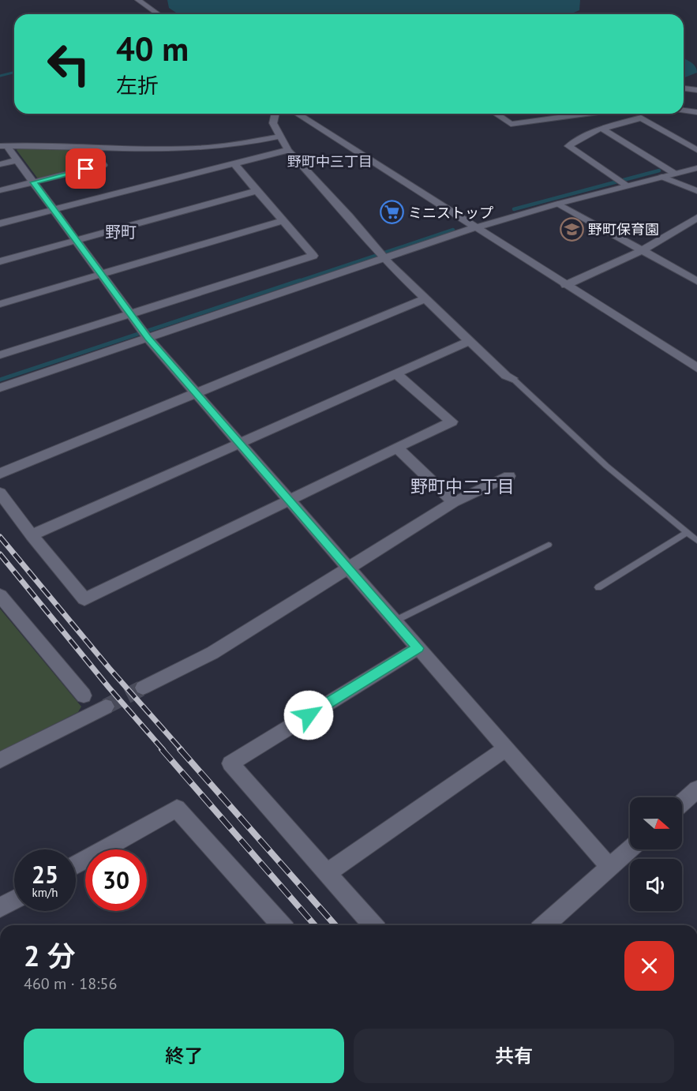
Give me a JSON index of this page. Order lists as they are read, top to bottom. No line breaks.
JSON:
{"districts":["野町中三丁目","野町","野町中二丁目"],"places":{"supermarket":["ミニストップ"],"school or university":["野町保育園"]},"north":"right","page":{"turn":["40 m","左折"],"speed":"25 km/h","limit":"30","heading":["2 分","460 m · 18:56"],"buttons":["終了","共有"]}}
